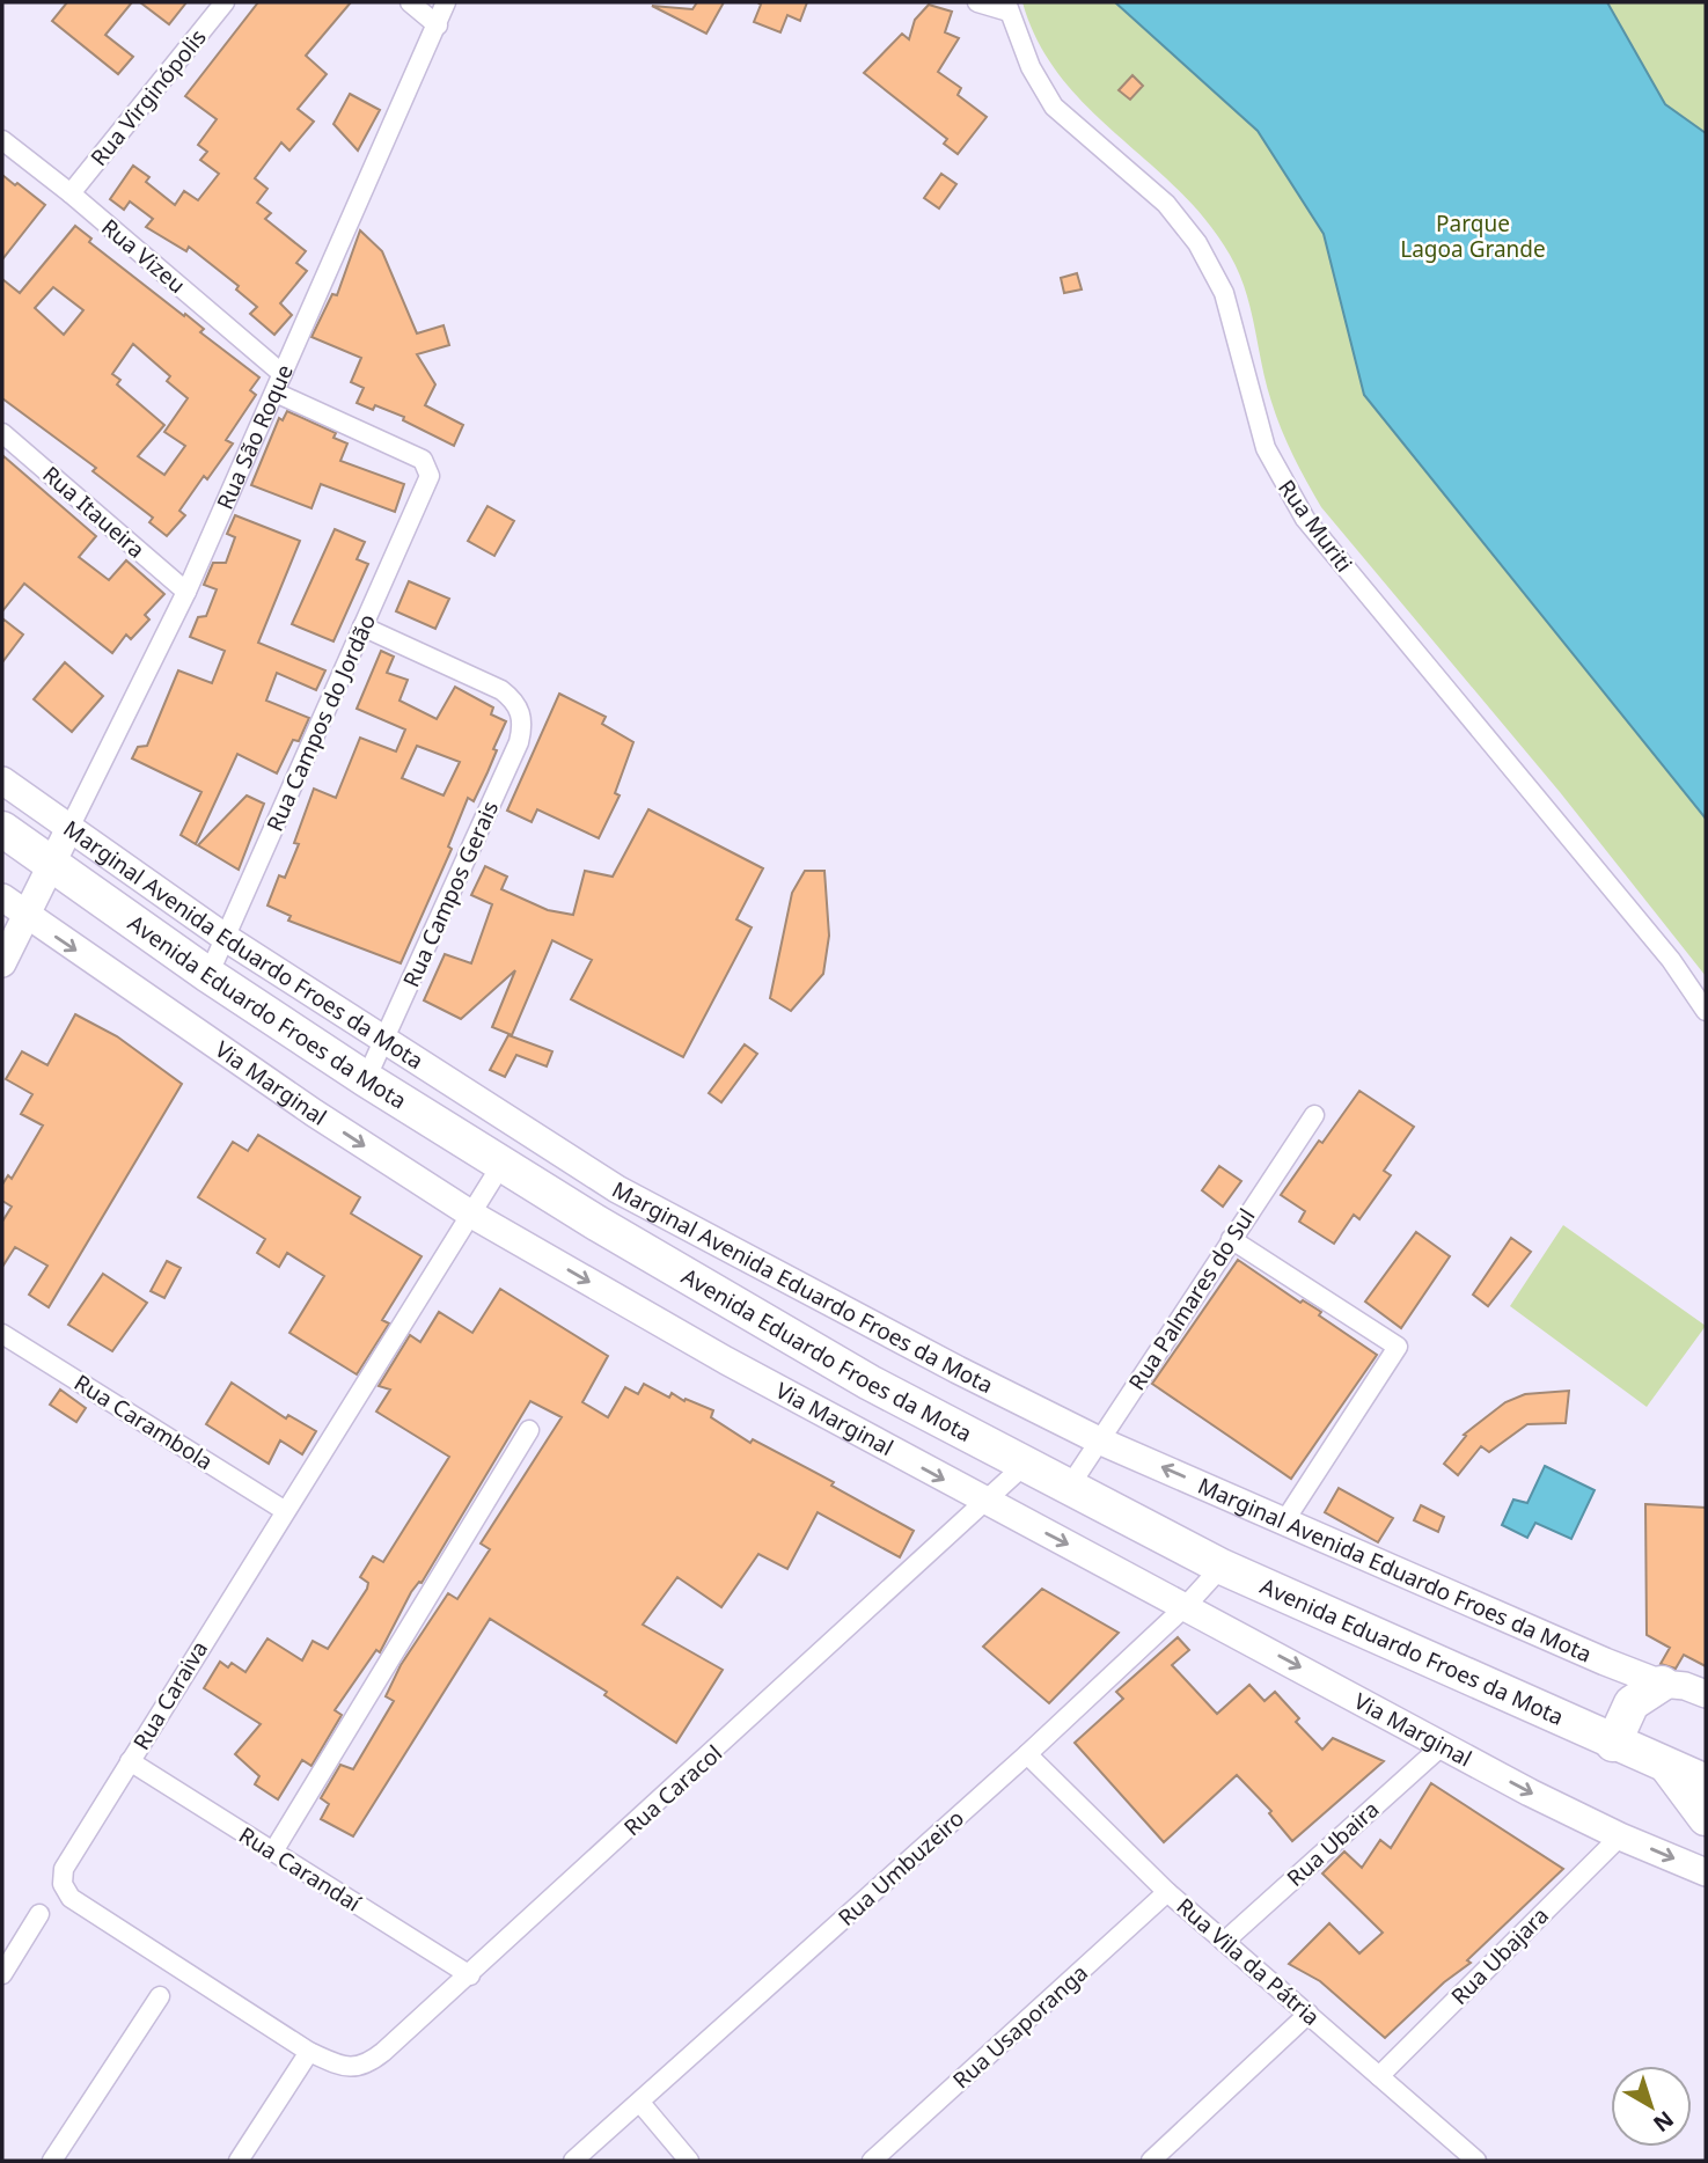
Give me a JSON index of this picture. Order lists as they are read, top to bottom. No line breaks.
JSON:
{"streets":{"highway":["Avenida Eduardo Froes da Mota"],"street":["Rua Virginópolis","Rua Vizeu","Rua São Roque","Rua Itaueira","Rua Muriti","Rua Campos do Jordão","Rua Campos Gerais","Marginal Avenida Eduardo Froes da Mota","Via Marginal","Rua Palmares do Sul","Rua Carambola","Rua Caraiva","Rua Caracol","Rua Ubaira","Rua Umbuzeiro","Rua Carandaí","Rua Ubajara","Rua Vila da Pátria","Rua Usaporanga"]},"crossings":[["Rua Virginópolis","Rua Vizeu"],["Rua Vizeu","Rua São Roque"],["Rua São Roque","Rua Itaueira"],["Rua São Roque","Rua Campos do Jordão"],["Rua São Roque","Marginal Avenida Eduardo Froes da Mota"],["Rua São Roque","Avenida Eduardo Froes da Mota"],["Rua São Roque","Via Marginal"],["Rua Campos do Jordão","Rua Campos Gerais"],["Rua Campos do Jordão","Marginal Avenida Eduardo Froes da Mota"],["Rua Campos do Jordão","Avenida Eduardo Froes da Mota"],["Rua Campos Gerais","Marginal Avenida Eduardo Froes da Mota"],["Rua Campos Gerais","Avenida Eduardo Froes da Mota"],["Marginal Avenida Eduardo Froes da Mota","Avenida Eduardo Froes da Mota"],["Marginal Avenida Eduardo Froes da Mota","Rua Palmares do Sul"],["Avenida Eduardo Froes da Mota","Rua Palmares do Sul"],["Avenida Eduardo Froes da Mota","Rua Caraiva"],["Avenida Eduardo Froes da Mota","Rua Caracol"],["Avenida Eduardo Froes da Mota","Rua Umbuzeiro"],["Via Marginal","Rua Caraiva"],["Via Marginal","Rua Caracol"],["Via Marginal","Rua Ubaira"],["Via Marginal","Rua Umbuzeiro"],["Via Marginal","Rua Ubajara"],["Rua Carambola","Rua Caraiva"],["Rua Caraiva","Rua Caracol"],["Rua Caraiva","Rua Carandaí"],["Rua Caracol","Rua Carandaí"],["Rua Ubaira","Rua Vila da Pátria"],["Rua Umbuzeiro","Rua Vila da Pátria"],["Rua Ubajara","Rua Vila da Pátria"],["Rua Vila da Pátria","Rua Usaporanga"]],"one_way":["Via Marginal"],"parks":["Parque Lagoa Grande"],"north":"bottom right"}
